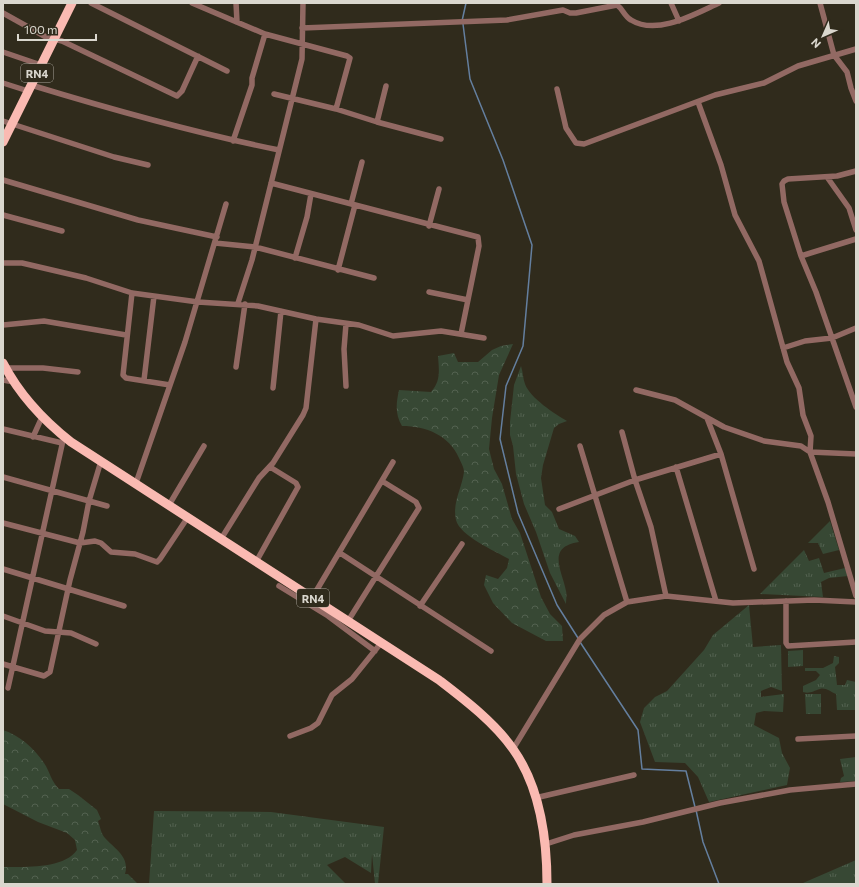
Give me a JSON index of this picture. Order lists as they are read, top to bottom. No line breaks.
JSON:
{"streets":{"highway":["RN4"]},"scale_bar":"100 m","north":"bottom left"}
